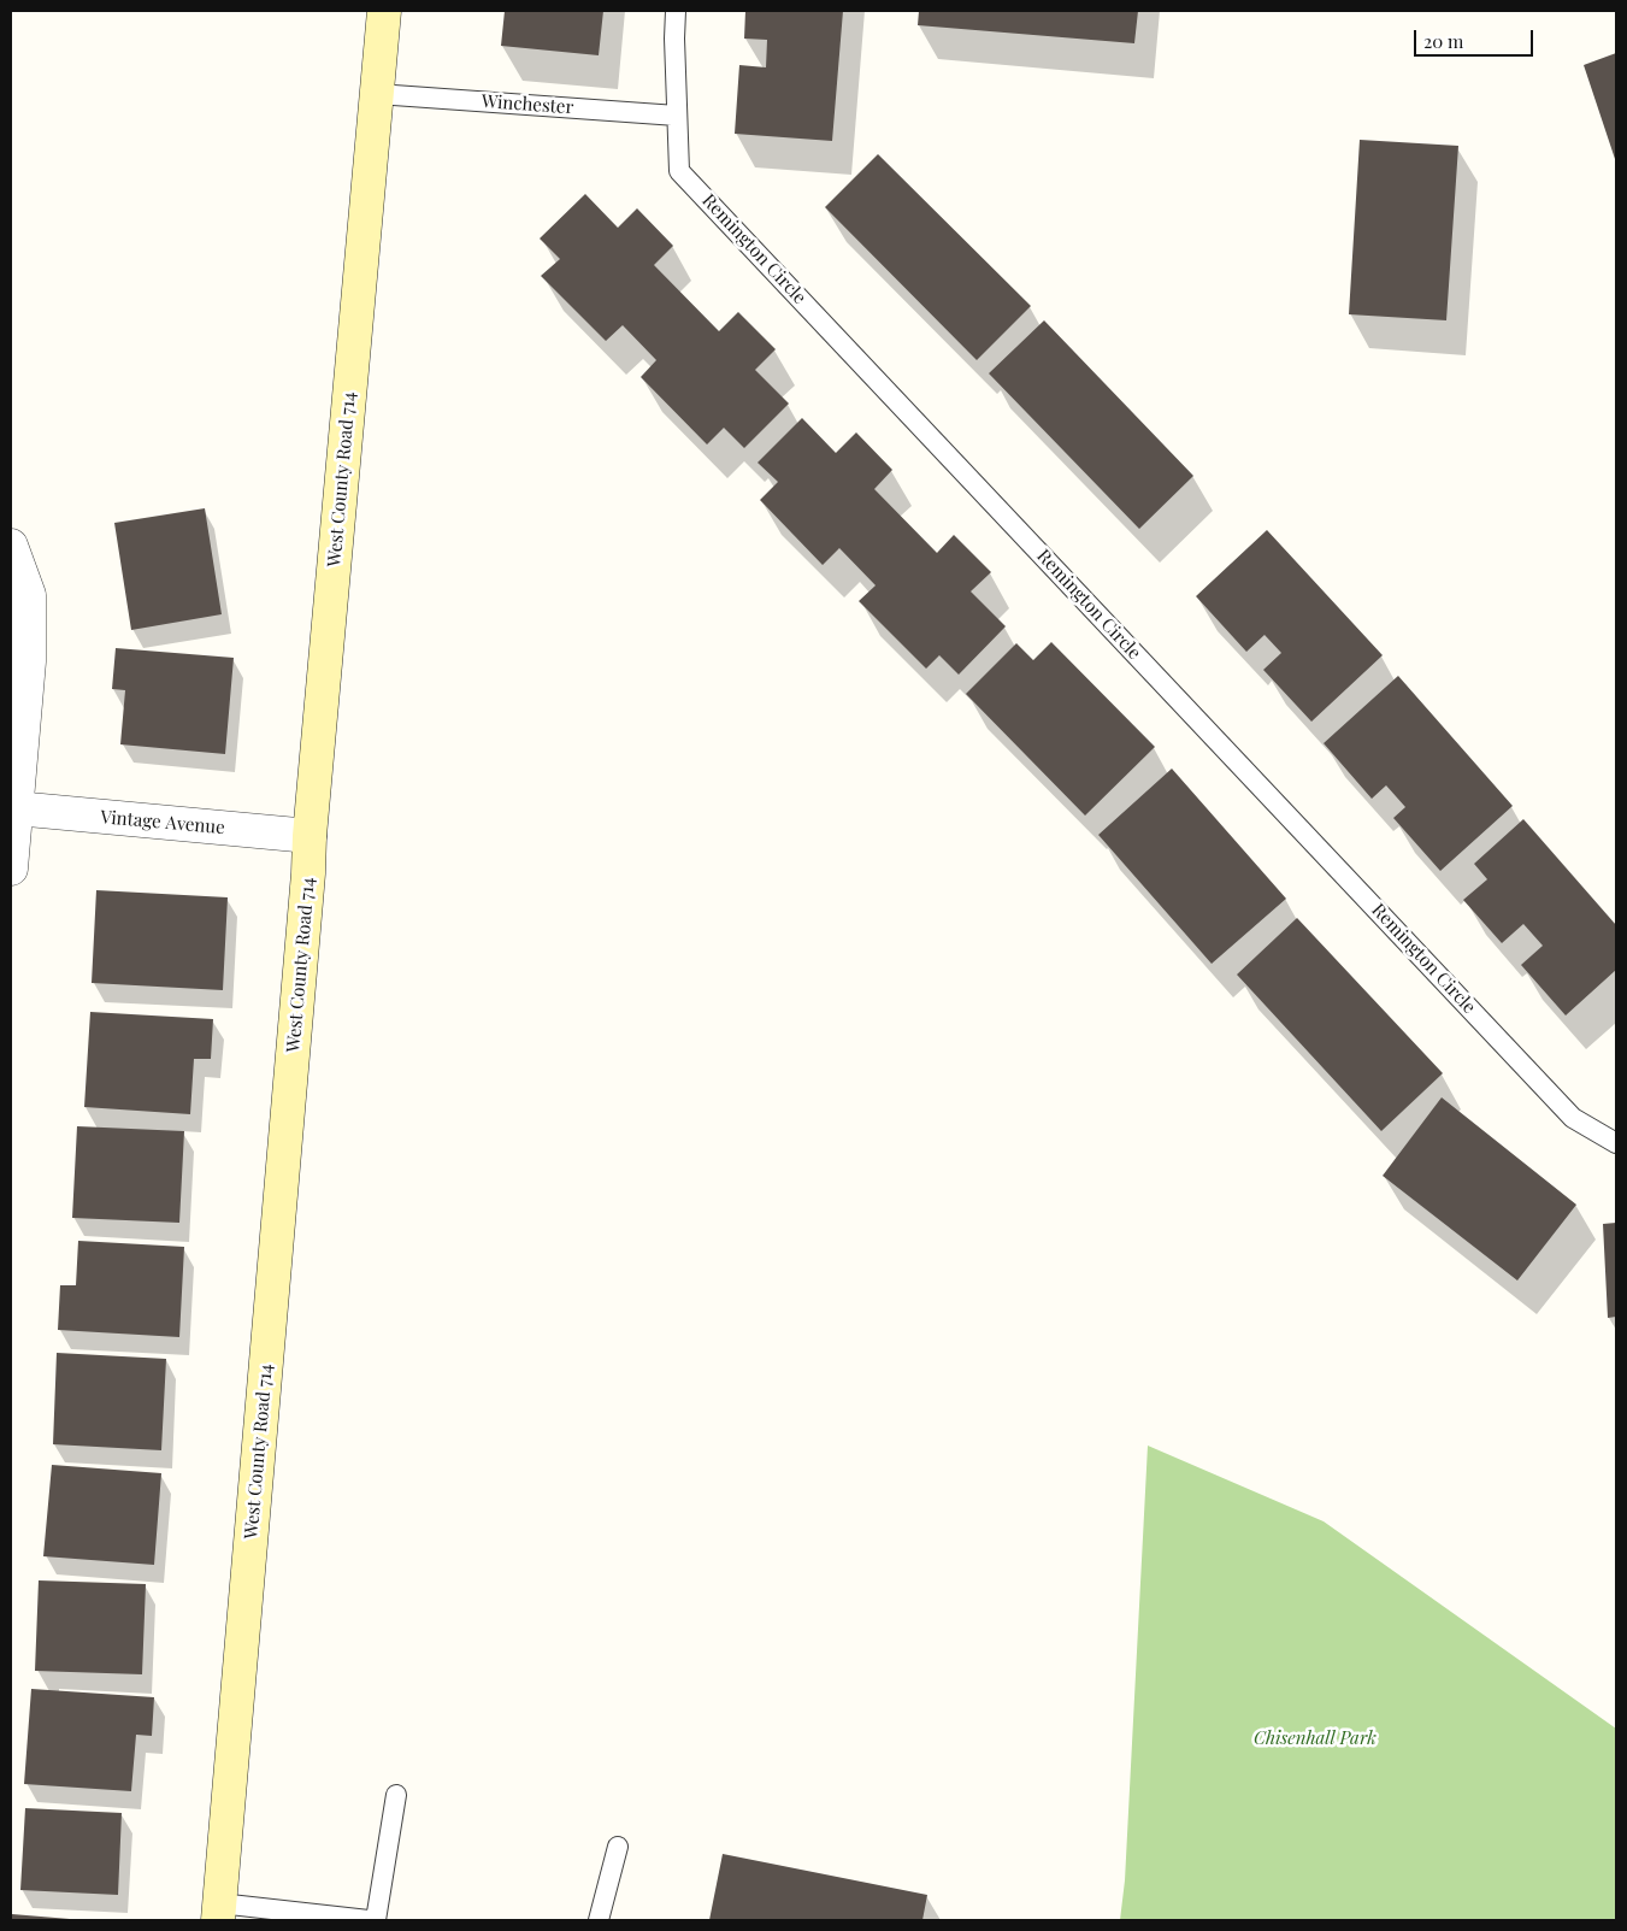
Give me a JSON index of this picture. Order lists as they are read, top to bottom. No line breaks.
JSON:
{"streets":{"street":["West County Road 714","Vintage Avenue"],"lane":["Winchester","Remington Circle"]},"crossings":[["Winchester","Remington Circle"],["Winchester","West County Road 714"],["West County Road 714","Vintage Avenue"]],"parks":["Chisenhall Park"],"scale_bar":"20 m"}
